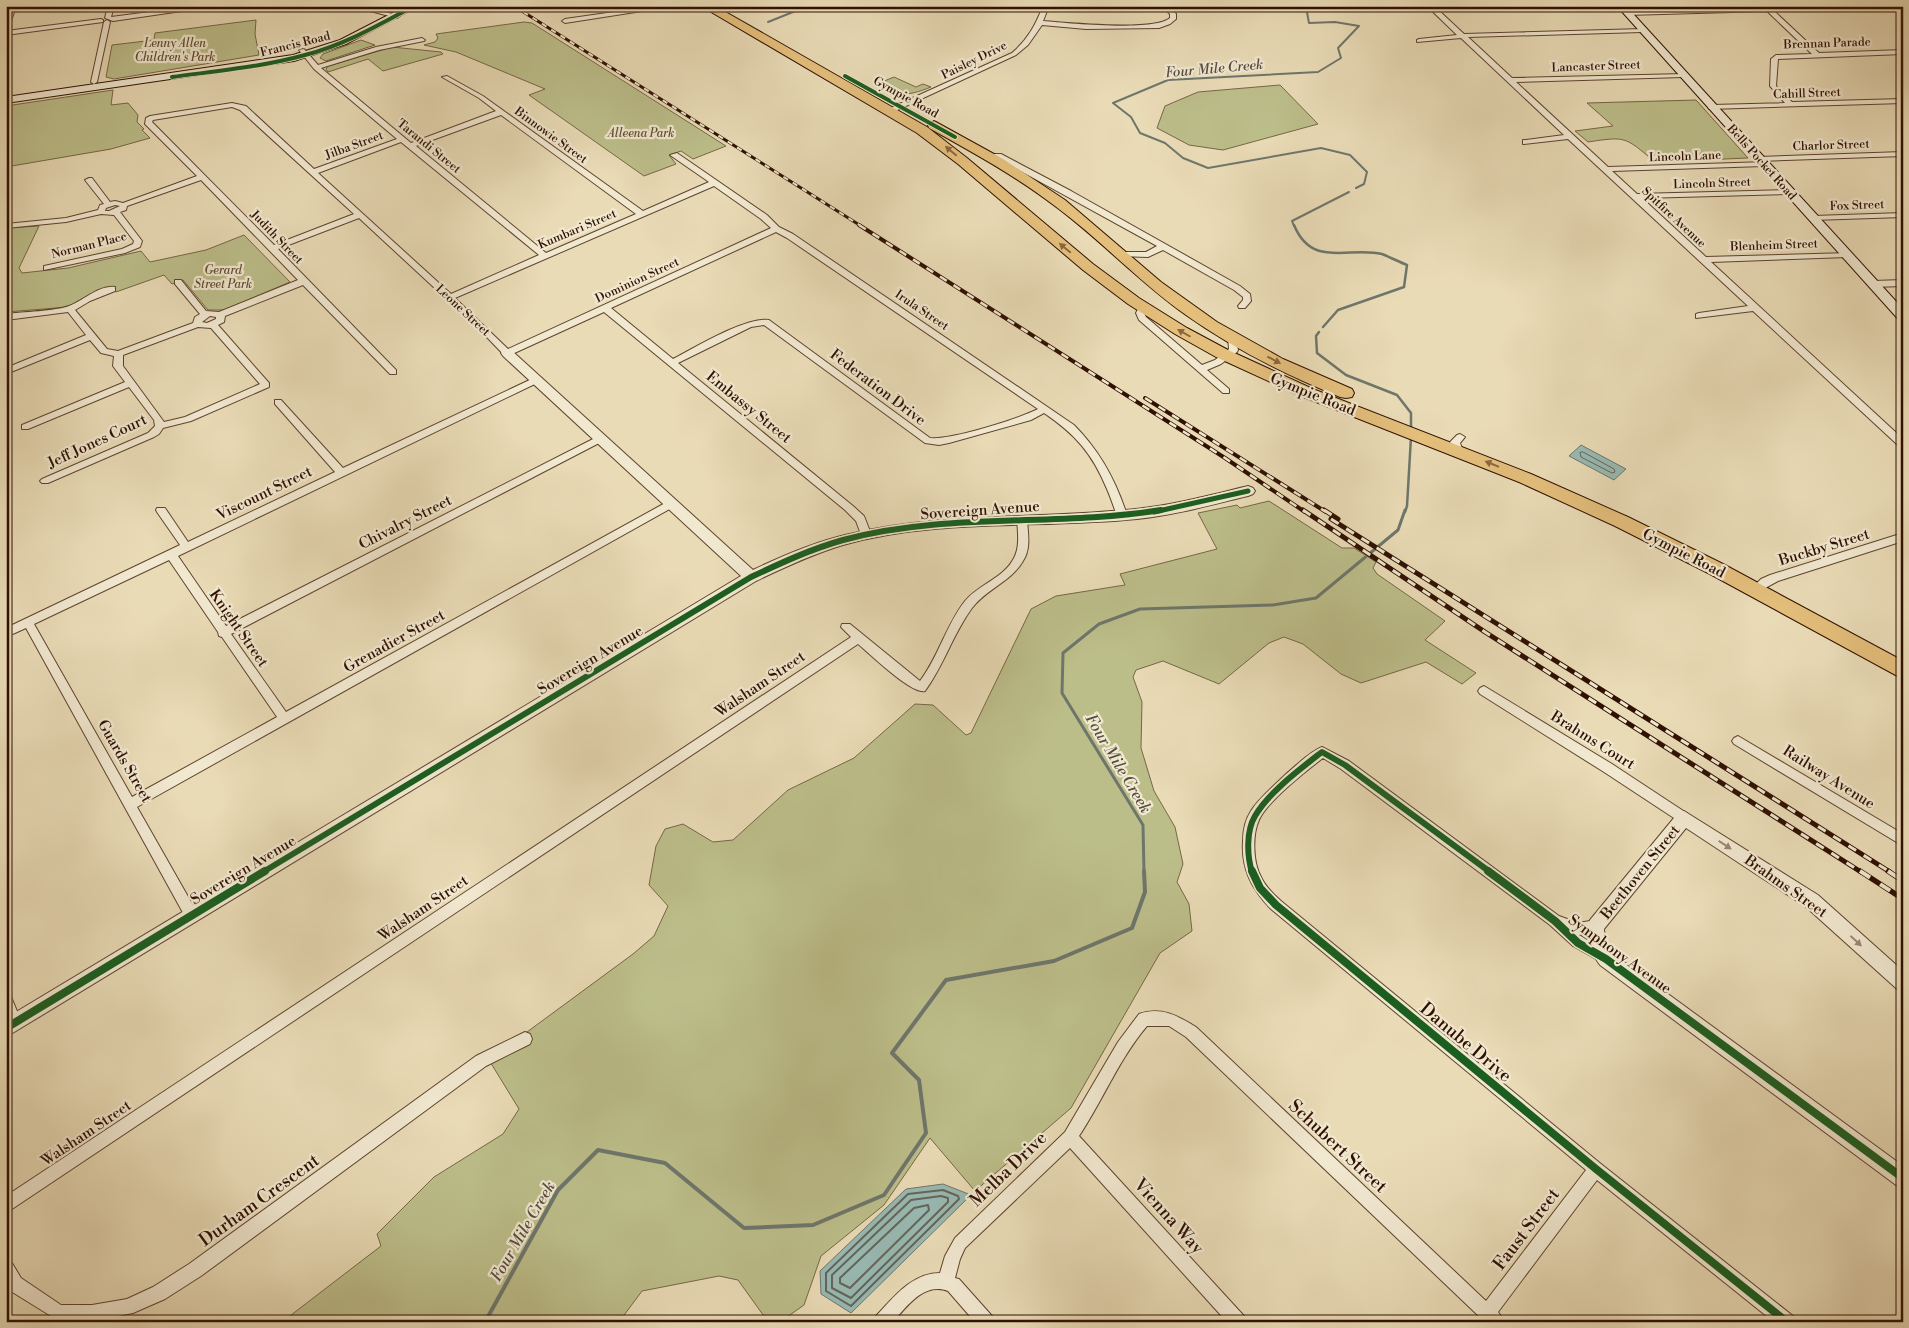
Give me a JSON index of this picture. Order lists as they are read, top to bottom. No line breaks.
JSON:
{"streets":{"highway":["Gympie Road"],"main road":["Francis Road","Bells Pocket Road"],"street":["Brennan Parade","Paisley Drive","Lancaster Street","Cahill Street","Binnowie Street","Jilba Street","Charlor Street","Tarandi Street","Lincoln Lane","Lincoln Street","Fox Street","Spitfire Avenue","Kumbari Street","Judith Street","Norman Place","Blenheim Street","Dominion Street","Leone Street","Irula Street","Federation Drive","Embassy Street","Jeff Jones Court","Viscount Street","Sovereign Avenue","Chivalry Street","Buckby Street","Knight Street","Grenadier Street","Walsham Street","Brahms Court","Guards Street","Railway Avenue","Beethoven Street","Brahms Street","Symphony Avenue","Danube Drive","Schubert Street","Melba Drive","Durham Crescent","Vienna Way","Faust Street"]},"crossings":[["Brennan Parade","Cahill Street"],["Francis Road","Tarandi Street"],["Paisley Drive","Gympie Road"],["Lancaster Street","Bells Pocket Road"],["Lancaster Street","Spitfire Avenue"],["Cahill Street","Bells Pocket Road"],["Gympie Road","Buckby Street"],["Binnowie Street","Kumbari Street"],["Jilba Street","Tarandi Street"],["Jilba Street","Leone Street"],["Charlor Street","Lincoln Lane"],["Charlor Street","Bells Pocket Road"],["Tarandi Street","Kumbari Street"],["Lincoln Lane","Bells Pocket Road"],["Lincoln Lane","Spitfire Avenue"],["Bells Pocket Road","Lincoln Street"],["Bells Pocket Road","Fox Street"],["Bells Pocket Road","Blenheim Street"],["Lincoln Street","Spitfire Avenue"],["Spitfire Avenue","Blenheim Street"],["Kumbari Street","Leone Street"],["Kumbari Street","Irula Street"],["Judith Street","Leone Street"],["Dominion Street","Leone Street"],["Dominion Street","Irula Street"],["Dominion Street","Embassy Street"],["Leone Street","Viscount Street"],["Leone Street","Sovereign Avenue"],["Leone Street","Chivalry Street"],["Leone Street","Grenadier Street"],["Irula Street","Federation Drive"],["Irula Street","Sovereign Avenue"],["Federation Drive","Embassy Street"],["Embassy Street","Sovereign Avenue"],["Viscount Street","Knight Street"],["Viscount Street","Guards Street"],["Sovereign Avenue","Guards Street"],["Chivalry Street","Knight Street"],["Knight Street","Grenadier Street"],["Grenadier Street","Guards Street"],["Brahms Court","Beethoven Street"],["Brahms Court","Brahms Street"],["Beethoven Street","Brahms Street"],["Symphony Avenue","Danube Drive"],["Danube Drive","Faust Street"],["Schubert Street","Melba Drive"],["Schubert Street","Faust Street"],["Melba Drive","Vienna Way"]],"one_way":["Brahms Street"],"water":["Four Mile Creek"],"parks":["Lenny Allen Children's Park","Alleena Park","Gerard Street Park"]}
